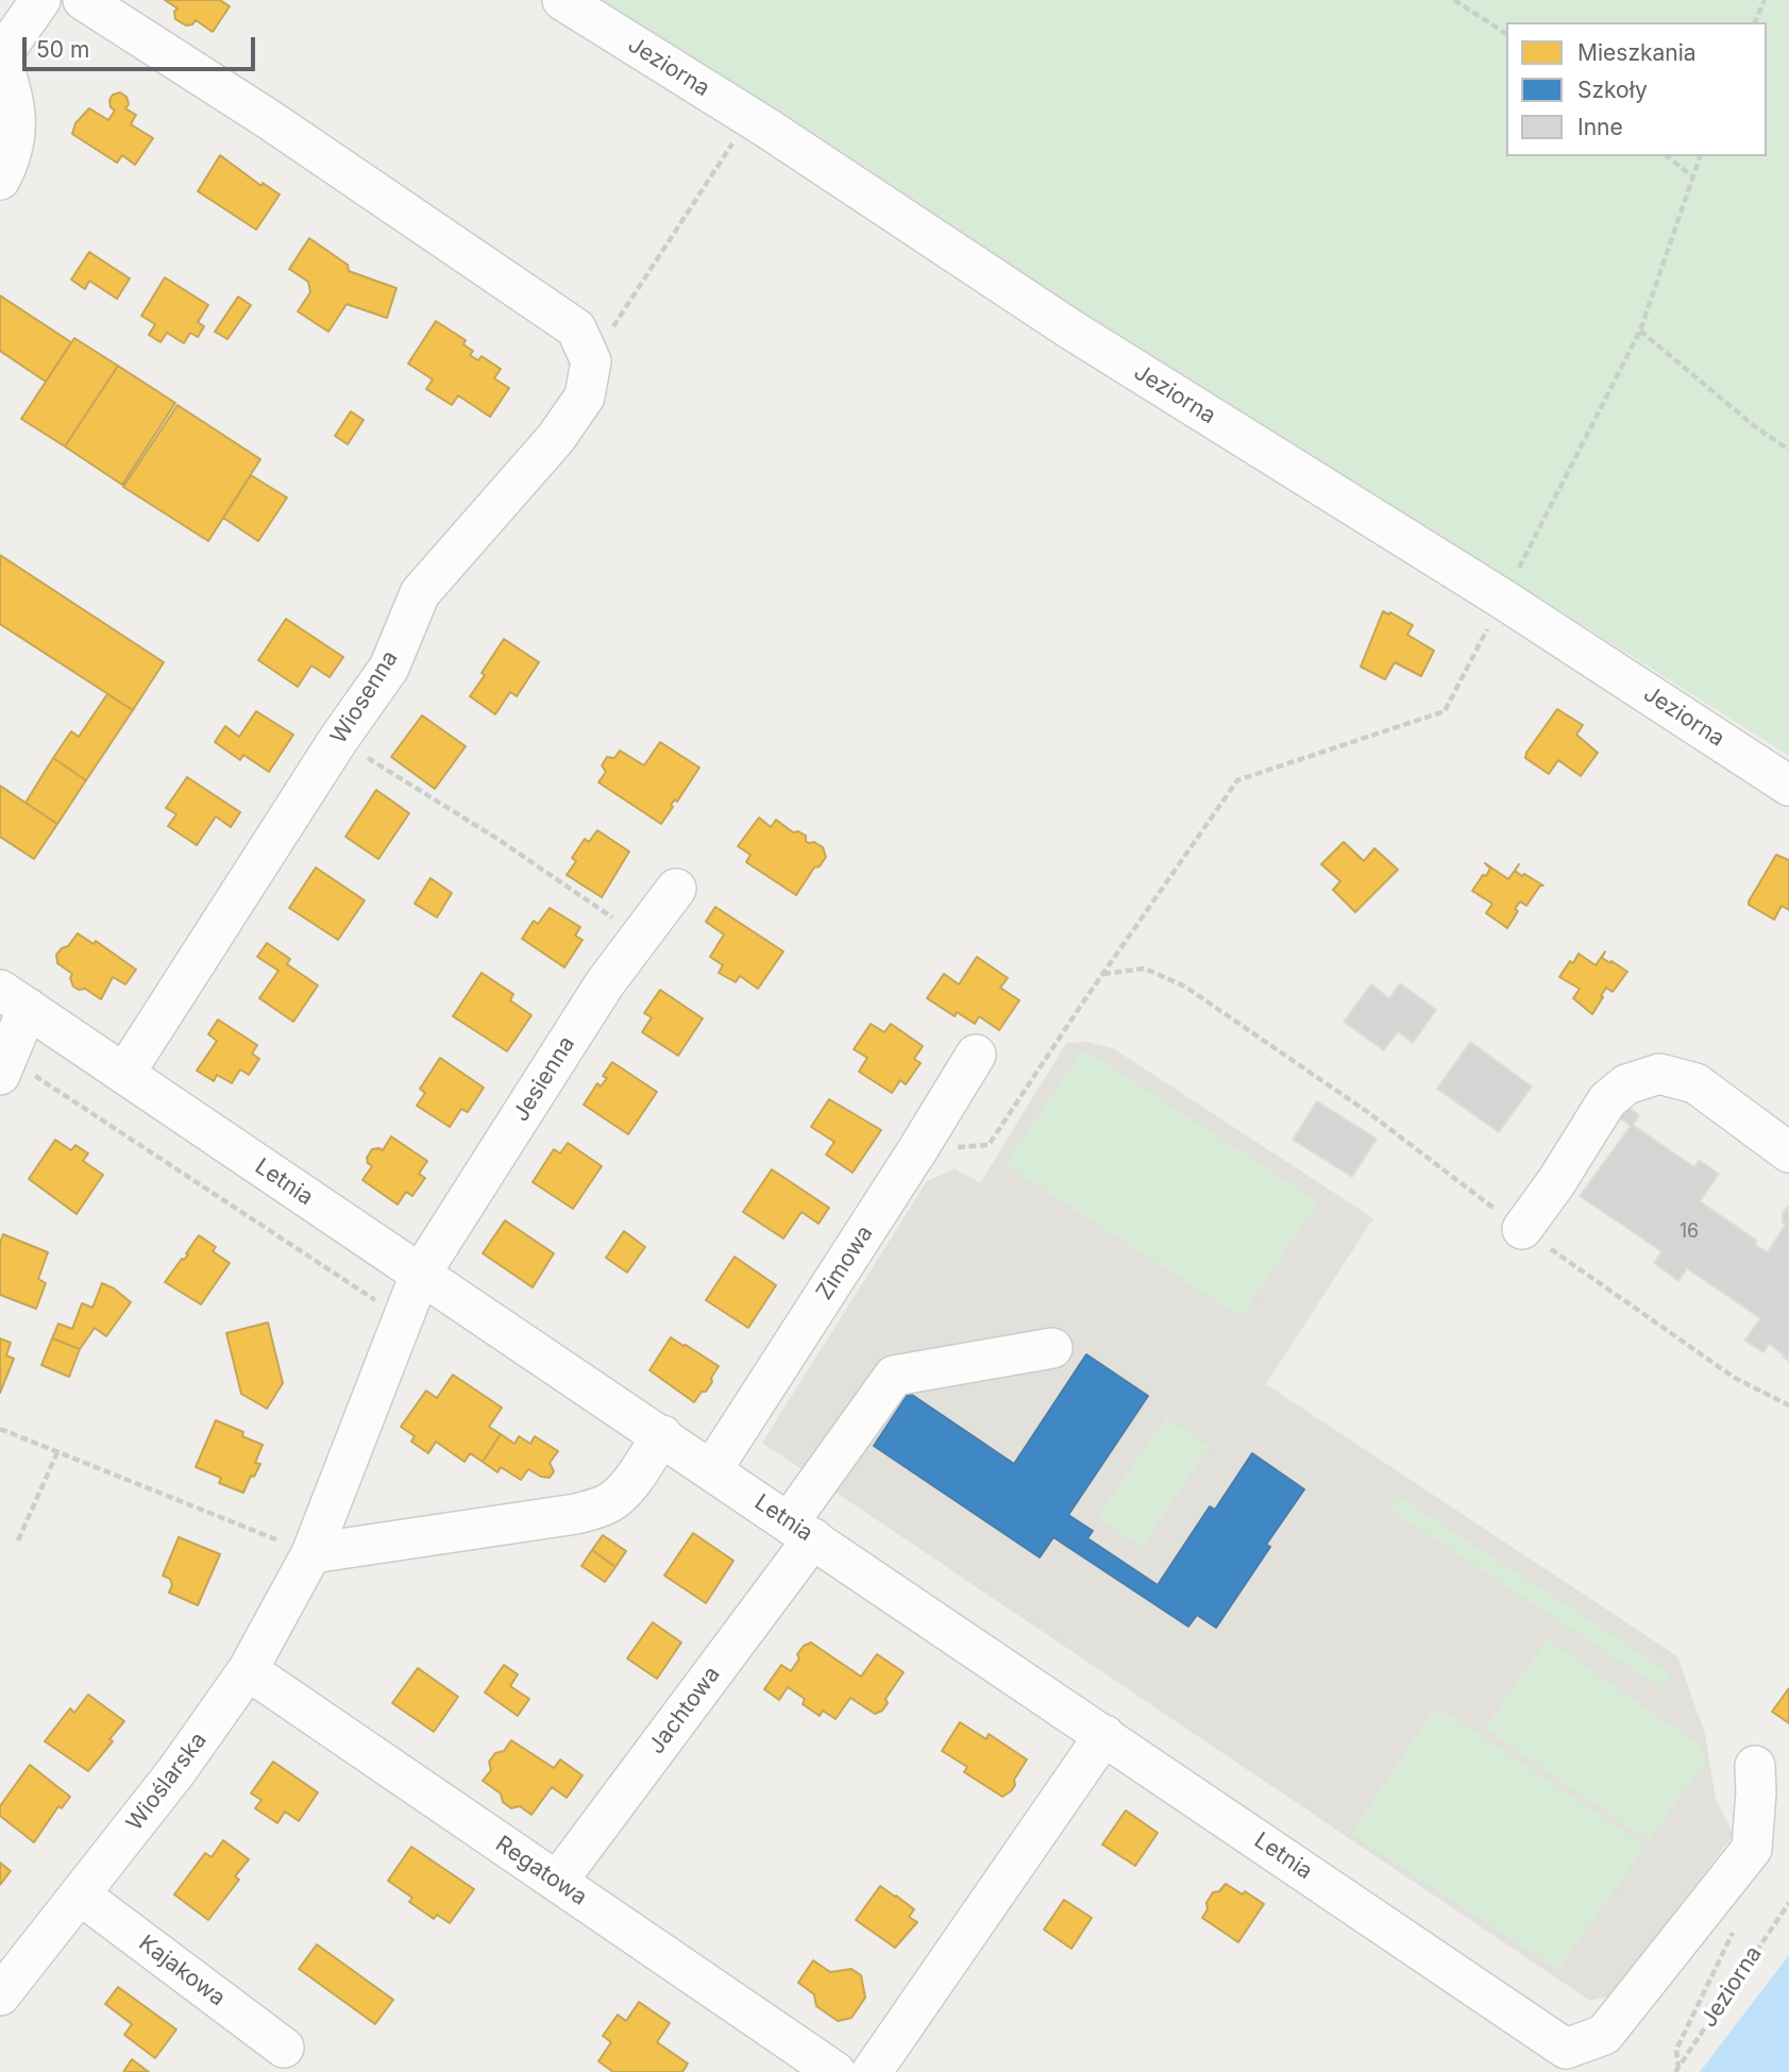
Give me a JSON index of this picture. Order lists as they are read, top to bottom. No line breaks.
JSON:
{"streets":{"street":["Jeziorna","Wiosenna","Jesienna","Letnia","Zimowa","Jachtowa","Wioślarska","Regatowa","Kajakowa"]},"crossings":[["Wiosenna","Letnia"],["Jesienna","Letnia"],["Jesienna","Wioślarska"],["Letnia","Zimowa"],["Letnia","Jachtowa"],["Letnia","Wioślarska"],["Jachtowa","Regatowa"],["Wioślarska","Regatowa"],["Wioślarska","Kajakowa"]],"house_numbers":["16"],"legend":["Mieszkania","Szkoły","Inne"],"scale_bar":"50 m"}
